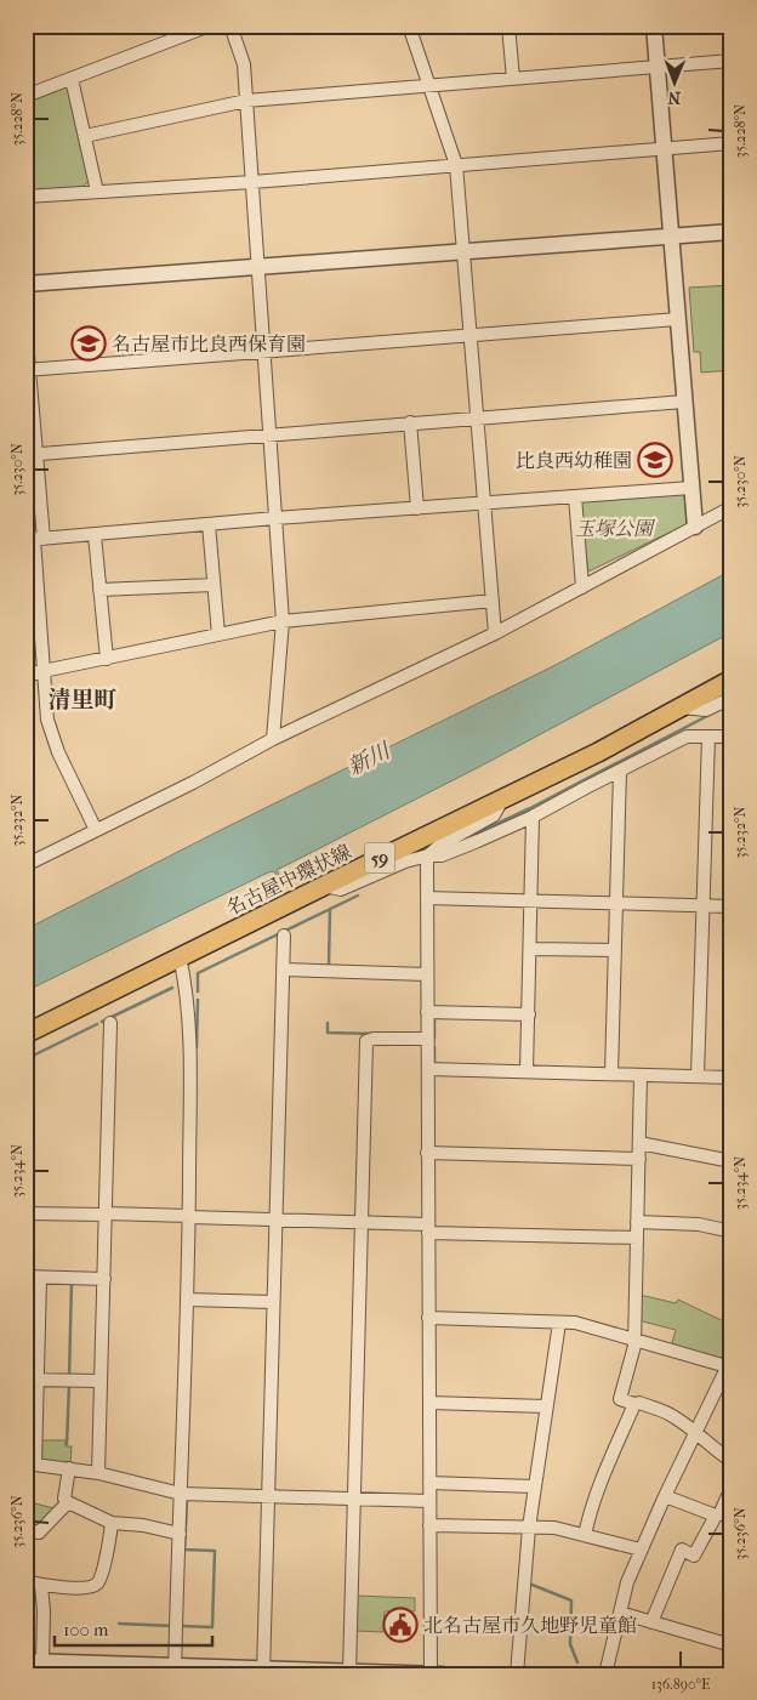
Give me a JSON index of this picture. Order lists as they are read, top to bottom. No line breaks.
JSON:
{"streets":{"main road":["59","名古屋中環状線"]},"districts":["清里町"],"water":["新川"],"parks":["玉塚公園"],"places":{"school or university":["名古屋市比良西保育園","比良西幼稚園"],"public building":["北名古屋市久地野児童館"]},"scale_bar":"100 m","north":"bottom","coordinates":["35.228°N","35.230°N","35.232°N","35.234°N","35.236°N","136.890°E"]}
